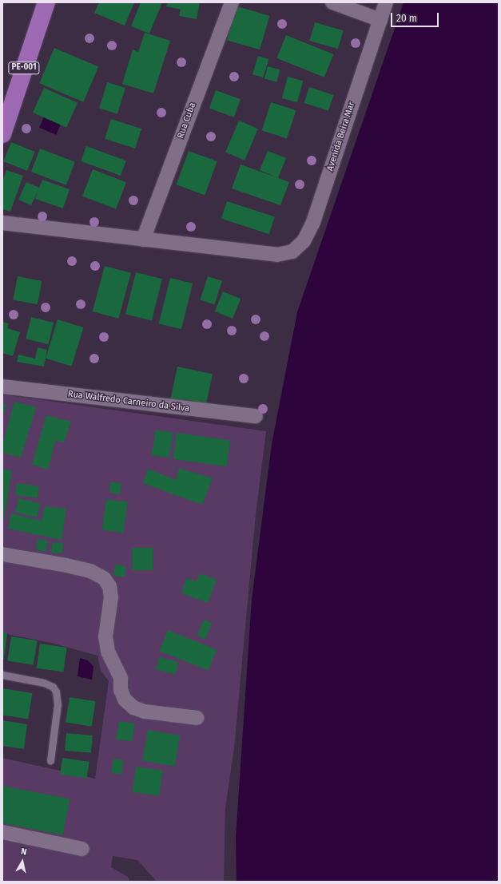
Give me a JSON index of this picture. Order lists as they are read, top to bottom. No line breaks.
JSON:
{"streets":{"main road":["PE-001"],"street":["Rua Cuba","Avenida Beira Mar","Rua Walfredo Carneiro da Silva"]},"crossings":[["Rua Cuba","Avenida Beira Mar"]],"scale_bar":"20 m","north":"top"}
